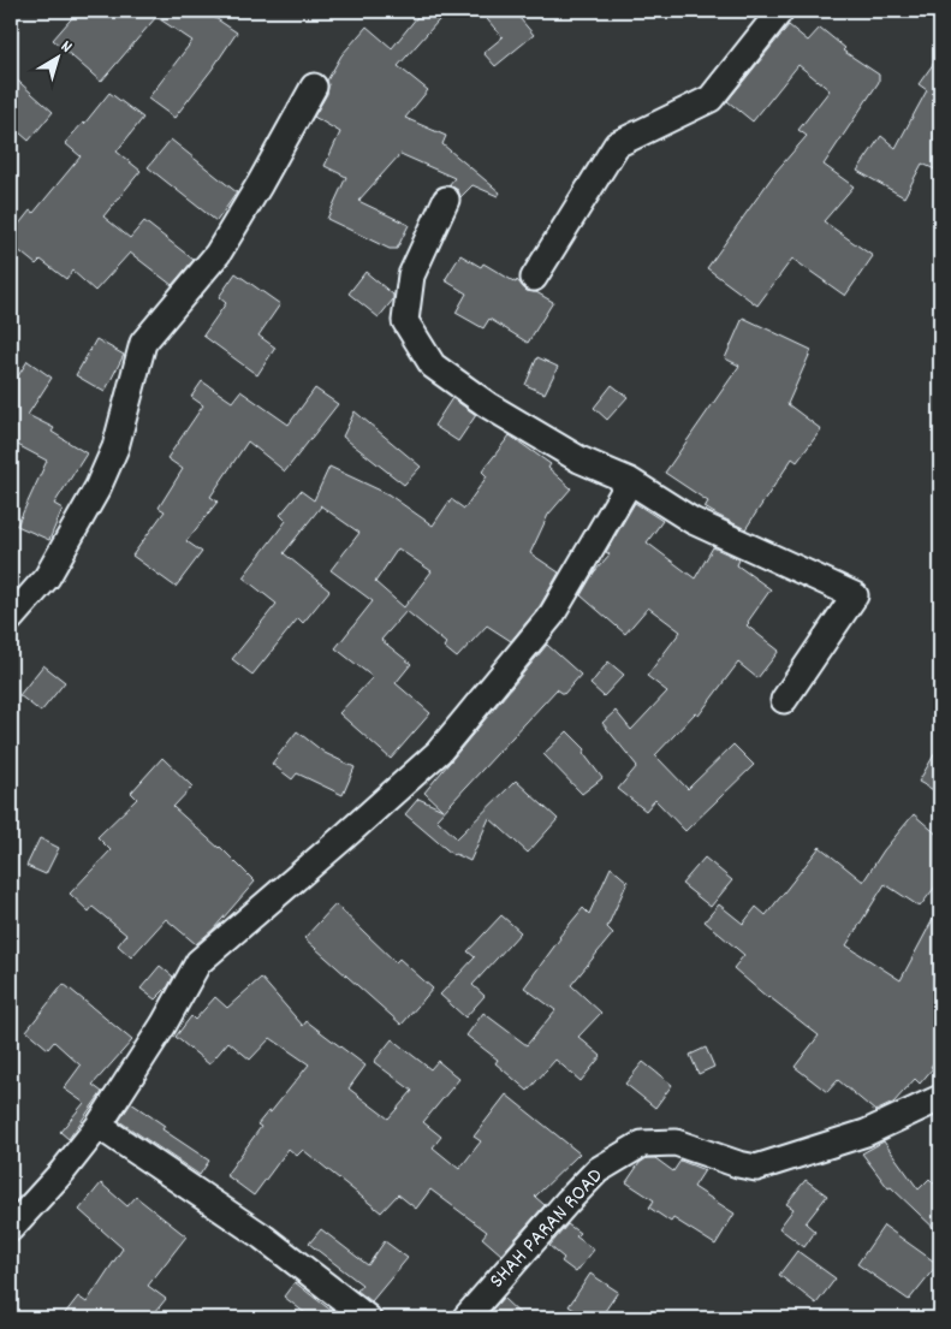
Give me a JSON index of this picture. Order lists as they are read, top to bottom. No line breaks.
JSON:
{"streets":{"street":["SHAH PARAN ROAD"]},"north":"top right"}
